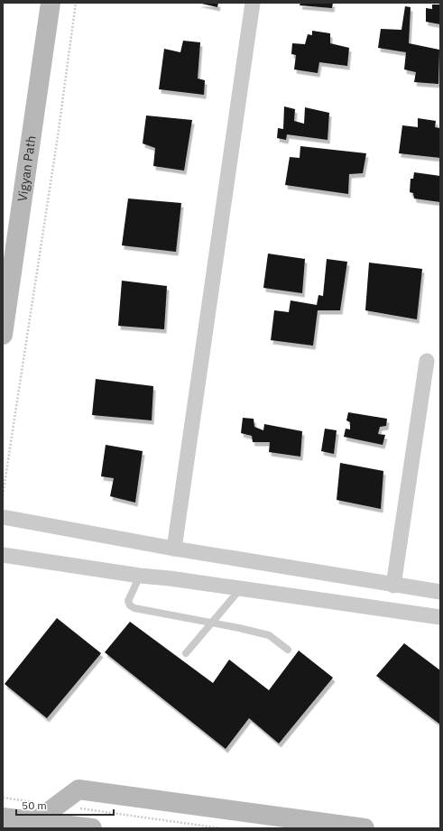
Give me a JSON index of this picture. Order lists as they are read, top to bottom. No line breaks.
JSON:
{"streets":{"main road":["Vigyan Path"]},"scale_bar":"50 m"}
